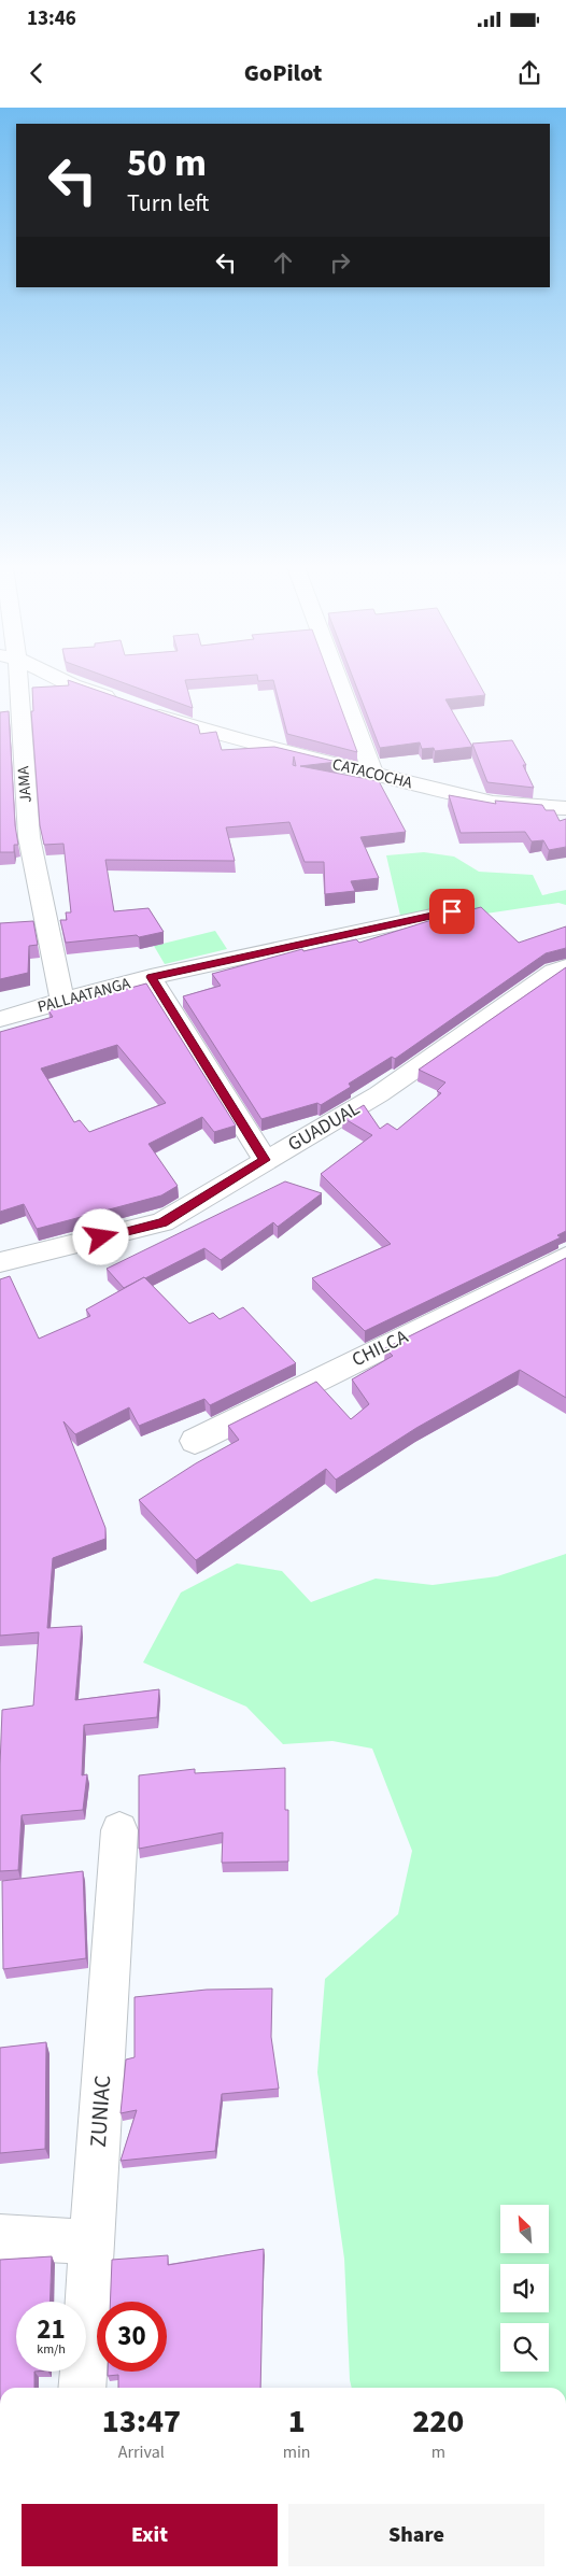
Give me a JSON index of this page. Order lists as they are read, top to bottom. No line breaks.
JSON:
{"streets":{"street":["CATACOCHA","JAMA","PALLAATANGA","GUADUAL","CHILCA","ZUNIAC"]},"crossings":[["JAMA","PALLAATANGA"]],"north":"top left","page":{"status":"13:46","header":"GoPilot","turn":["50 m","Turn left"],"speed":"21 km/h","limit":"30","eta":["13:47","Arrival","1","min","220","m"],"buttons":["Exit","Share"]}}
